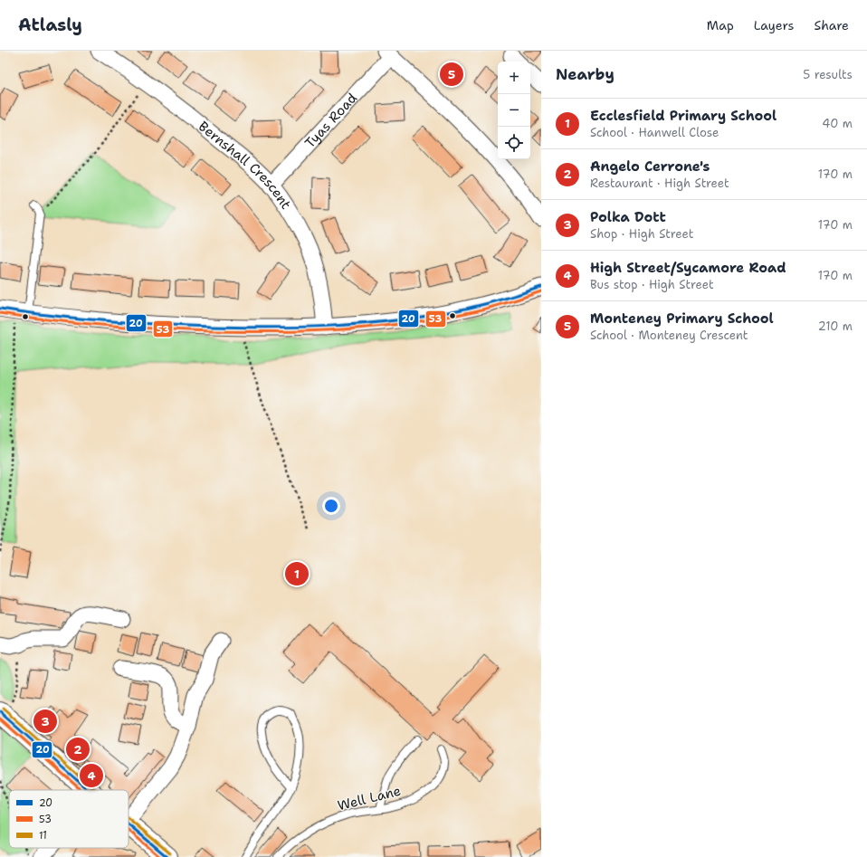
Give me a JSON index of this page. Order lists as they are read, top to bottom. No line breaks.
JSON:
{"streets":{"street":["Tyas Road","Bernshall Crescent"],"lane":["Well Lane"]},"crossings":[["Tyas Road","Bernshall Crescent"]],"lines":["transit line 20","transit line 53","transit line 11"],"legend":["20","53","11"],"page":{"header":"Atlasly","nav":["Map","Layers","Share"],"heading":["Nearby","5 results"],"pins":["5","1","3","2","4"],"map_buttons":["+","−"],"list":[{"mark":"1","name":"Ecclesfield Primary School","note":"School · Hanwell Close","value":"40 m"},{"mark":"2","name":"Angelo Cerrone's","note":"Restaurant · High Street","value":"170 m"},{"mark":"3","name":"Polka Dott","note":"Shop · High Street","value":"170 m"},{"mark":"4","name":"High Street/Sycamore Road","note":"Bus stop · High Street","value":"170 m"},{"mark":"5","name":"Monteney Primary School","note":"School · Monteney Crescent","value":"210 m"}]}}
